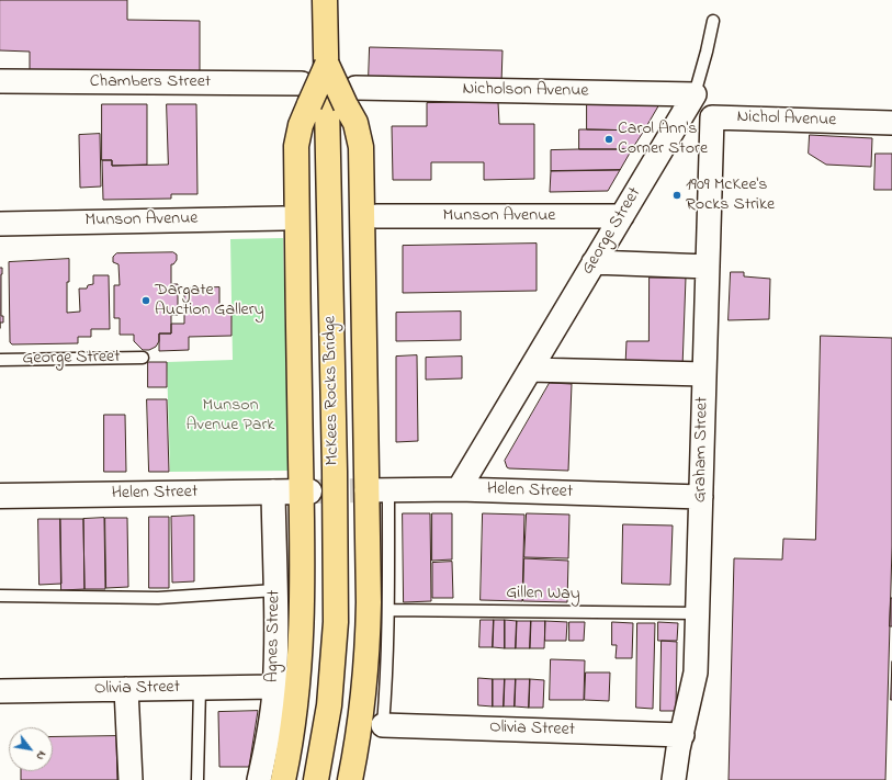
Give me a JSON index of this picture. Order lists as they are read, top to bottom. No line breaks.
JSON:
{"streets":{"main road":["McKees Rocks Bridge"],"street":["Chambers Street","Nicholson Avenue","Nichol Avenue","Munson Avenue","George Street","Graham Street","Helen Street","Agnes Street","Olivia Street"],"lane":["Gillen Way"]},"crossings":[["Nicholson Avenue","Nichol Avenue"],["Nicholson Avenue","George Street"],["Nichol Avenue","George Street"],["Nichol Avenue","Graham Street"],["Munson Avenue","George Street"],["George Street","Helen Street"],["Graham Street","Helen Street"],["Graham Street","Gillen Way"],["Graham Street","Olivia Street"],["Helen Street","Agnes Street"],["Agnes Street","Olivia Street"]],"parks":["Munson Avenue Park"],"places":["Carol Ann's Corner Store","1909 McKee's Rocks Strike","Dargate Auction Gallery"],"north":"bottom right"}
